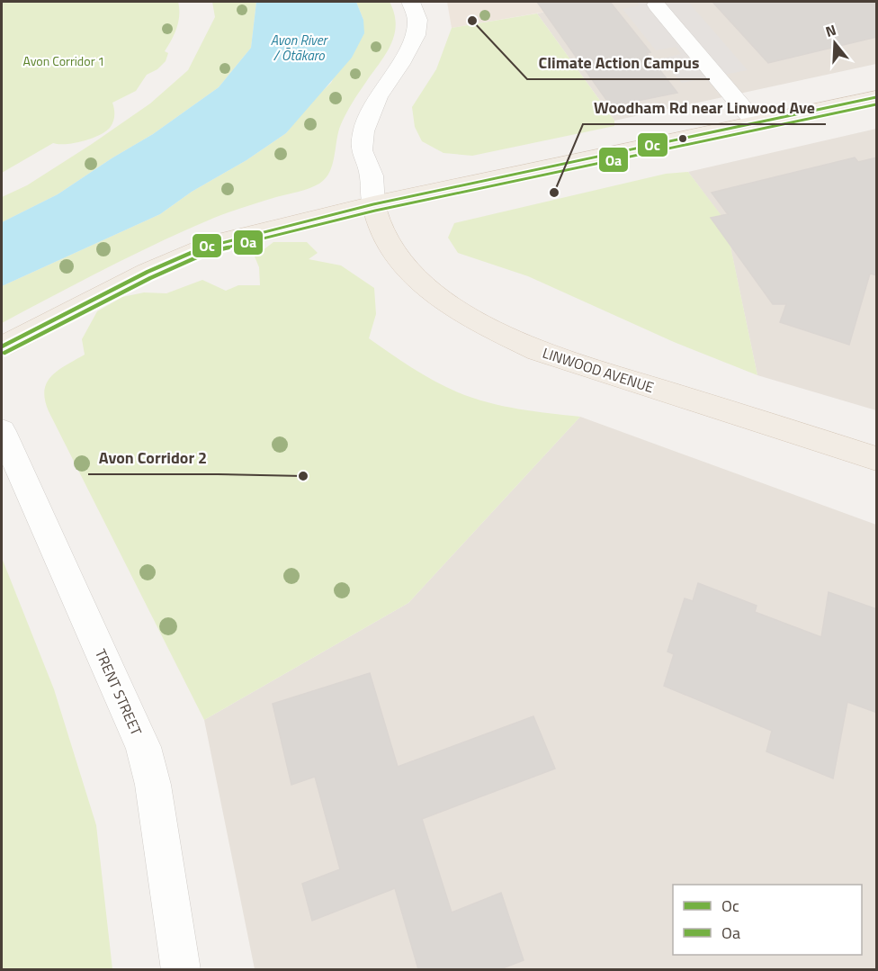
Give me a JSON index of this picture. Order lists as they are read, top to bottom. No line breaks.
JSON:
{"streets":{"main road":["LINWOOD AVENUE"],"street":["TRENT STREET"]},"water":["Avon River / Ōtākaro"],"parks":["Avon Corridor 1"],"places":["Climate Action Campus","Woodham Rd near Linwood Ave","Avon Corridor 2"],"lines":["transit line Oc","transit line Oa"],"legend":["Oc","Oa"],"north":"top"}
